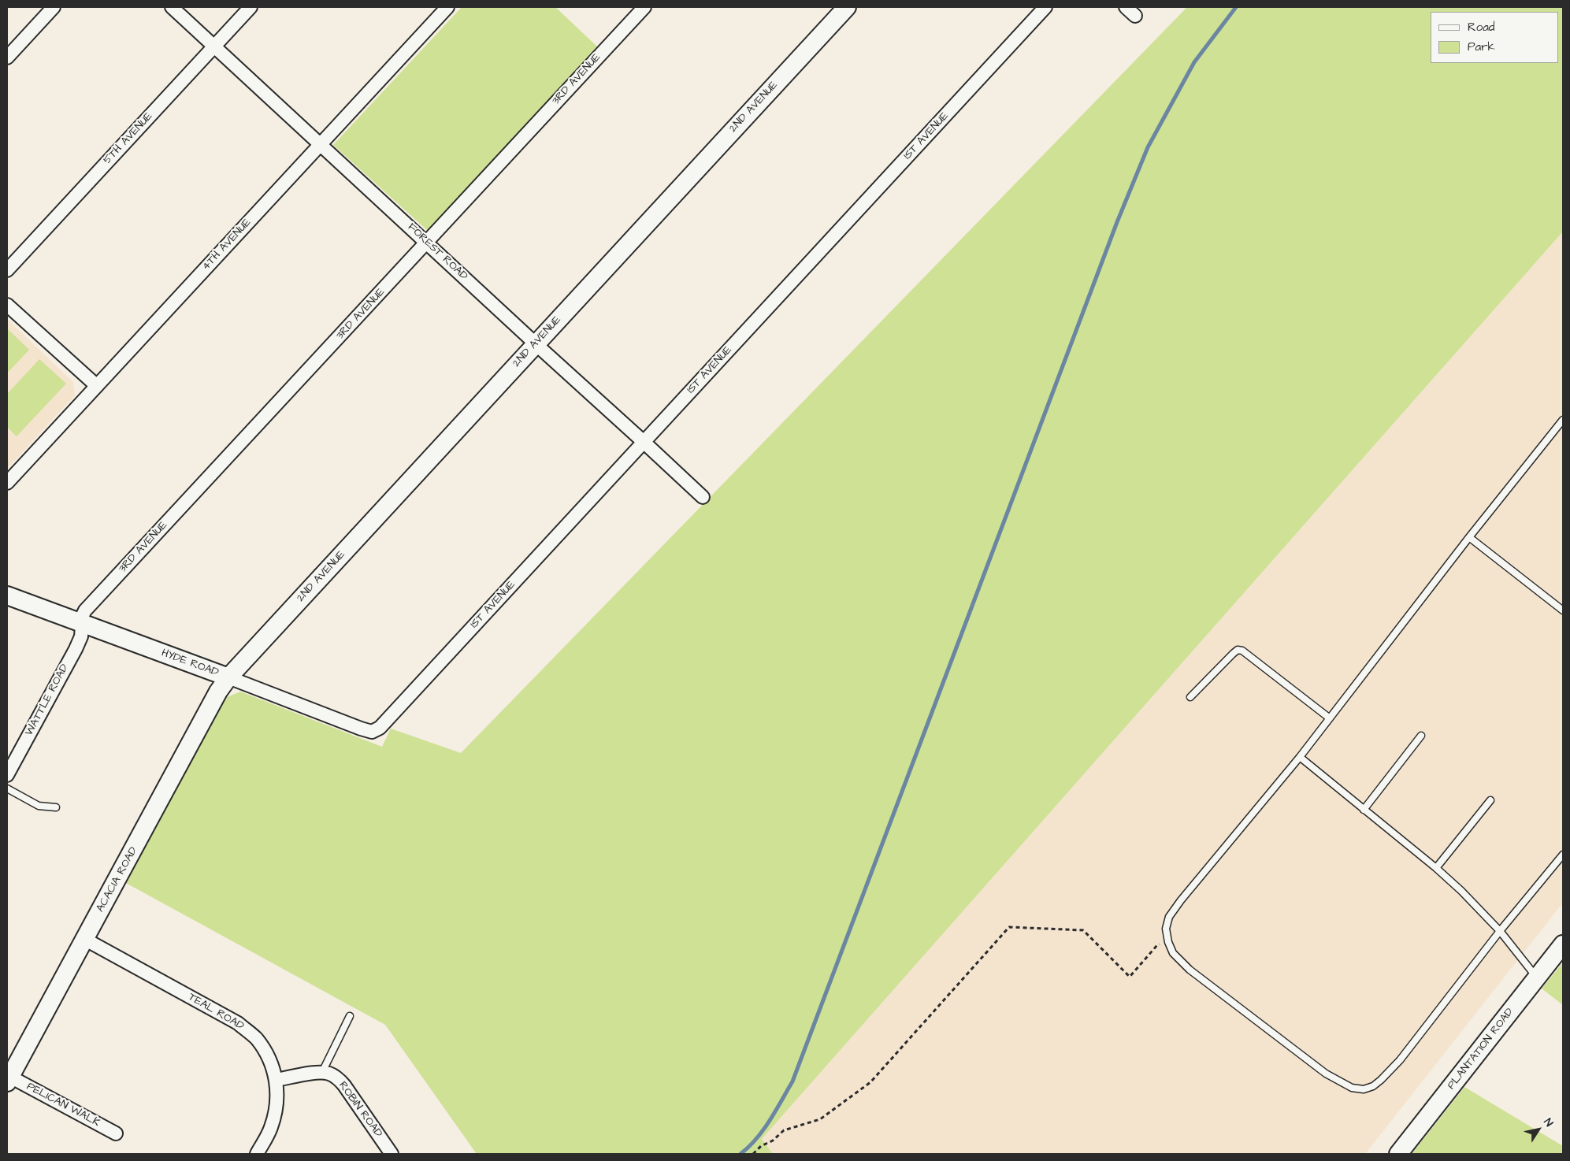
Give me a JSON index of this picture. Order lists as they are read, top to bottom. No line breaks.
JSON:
{"streets":{"street":["3RD AVENUE","2ND AVENUE","1ST AVENUE","5TH AVENUE","4TH AVENUE","FOREST ROAD","HYDE ROAD","WATTLE ROAD","ACACIA ROAD","TEAL ROAD","PLANTATION ROAD","PELICAN WALK","ROBIN ROAD"]},"crossings":[["3RD AVENUE","FOREST ROAD"],["3RD AVENUE","HYDE ROAD"],["3RD AVENUE","WATTLE ROAD"],["2ND AVENUE","FOREST ROAD"],["2ND AVENUE","HYDE ROAD"],["2ND AVENUE","ACACIA ROAD"],["1ST AVENUE","FOREST ROAD"],["1ST AVENUE","HYDE ROAD"],["5TH AVENUE","FOREST ROAD"],["4TH AVENUE","FOREST ROAD"],["HYDE ROAD","WATTLE ROAD"],["HYDE ROAD","ACACIA ROAD"],["ACACIA ROAD","TEAL ROAD"],["ACACIA ROAD","PELICAN WALK"]],"legend":["Road","Park"],"north":"top right"}
